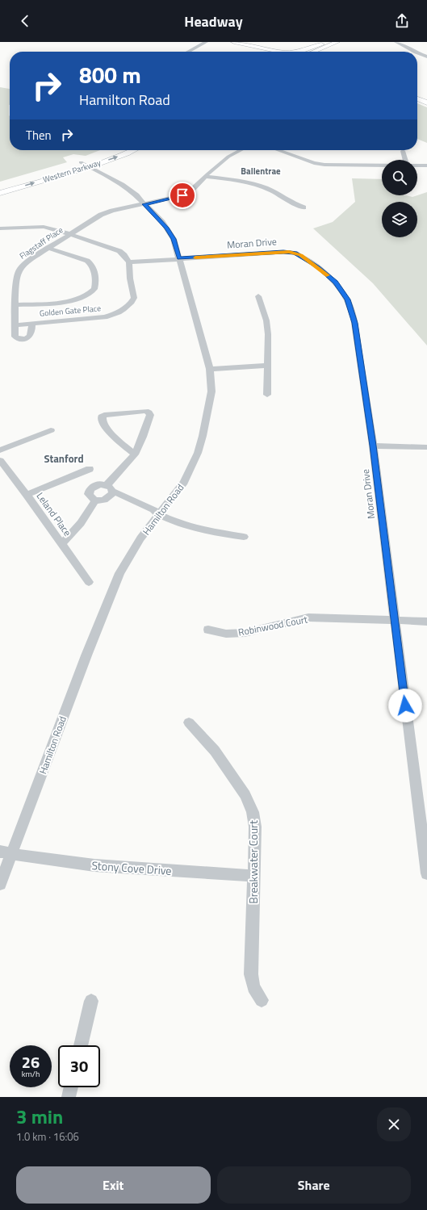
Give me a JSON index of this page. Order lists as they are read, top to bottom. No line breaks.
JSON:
{"streets":{"main road":["Western Parkway"],"street":["Flagstaff Place","Moran Drive","Golden Gate Place","Hamilton Road","Leland Place","Robinwood Court","Breakwater Court","Stony Cove Drive"]},"crossings":[["Western Parkway","Hamilton Road"],["Flagstaff Place","Golden Gate Place"],["Flagstaff Place","Hamilton Road"],["Moran Drive","Golden Gate Place"],["Moran Drive","Hamilton Road"],["Moran Drive","Robinwood Court"],["Hamilton Road","Stony Cove Drive"],["Breakwater Court","Stony Cove Drive"]],"districts":["Ballentrae","Stanford"],"page":{"header":"Headway","turn":["800 m","Hamilton Road"],"then":"Then","speed":"26 km/h","limit":"30","heading":["3 min","1.0 km · 16:06"],"buttons":["Exit","Share"]}}
